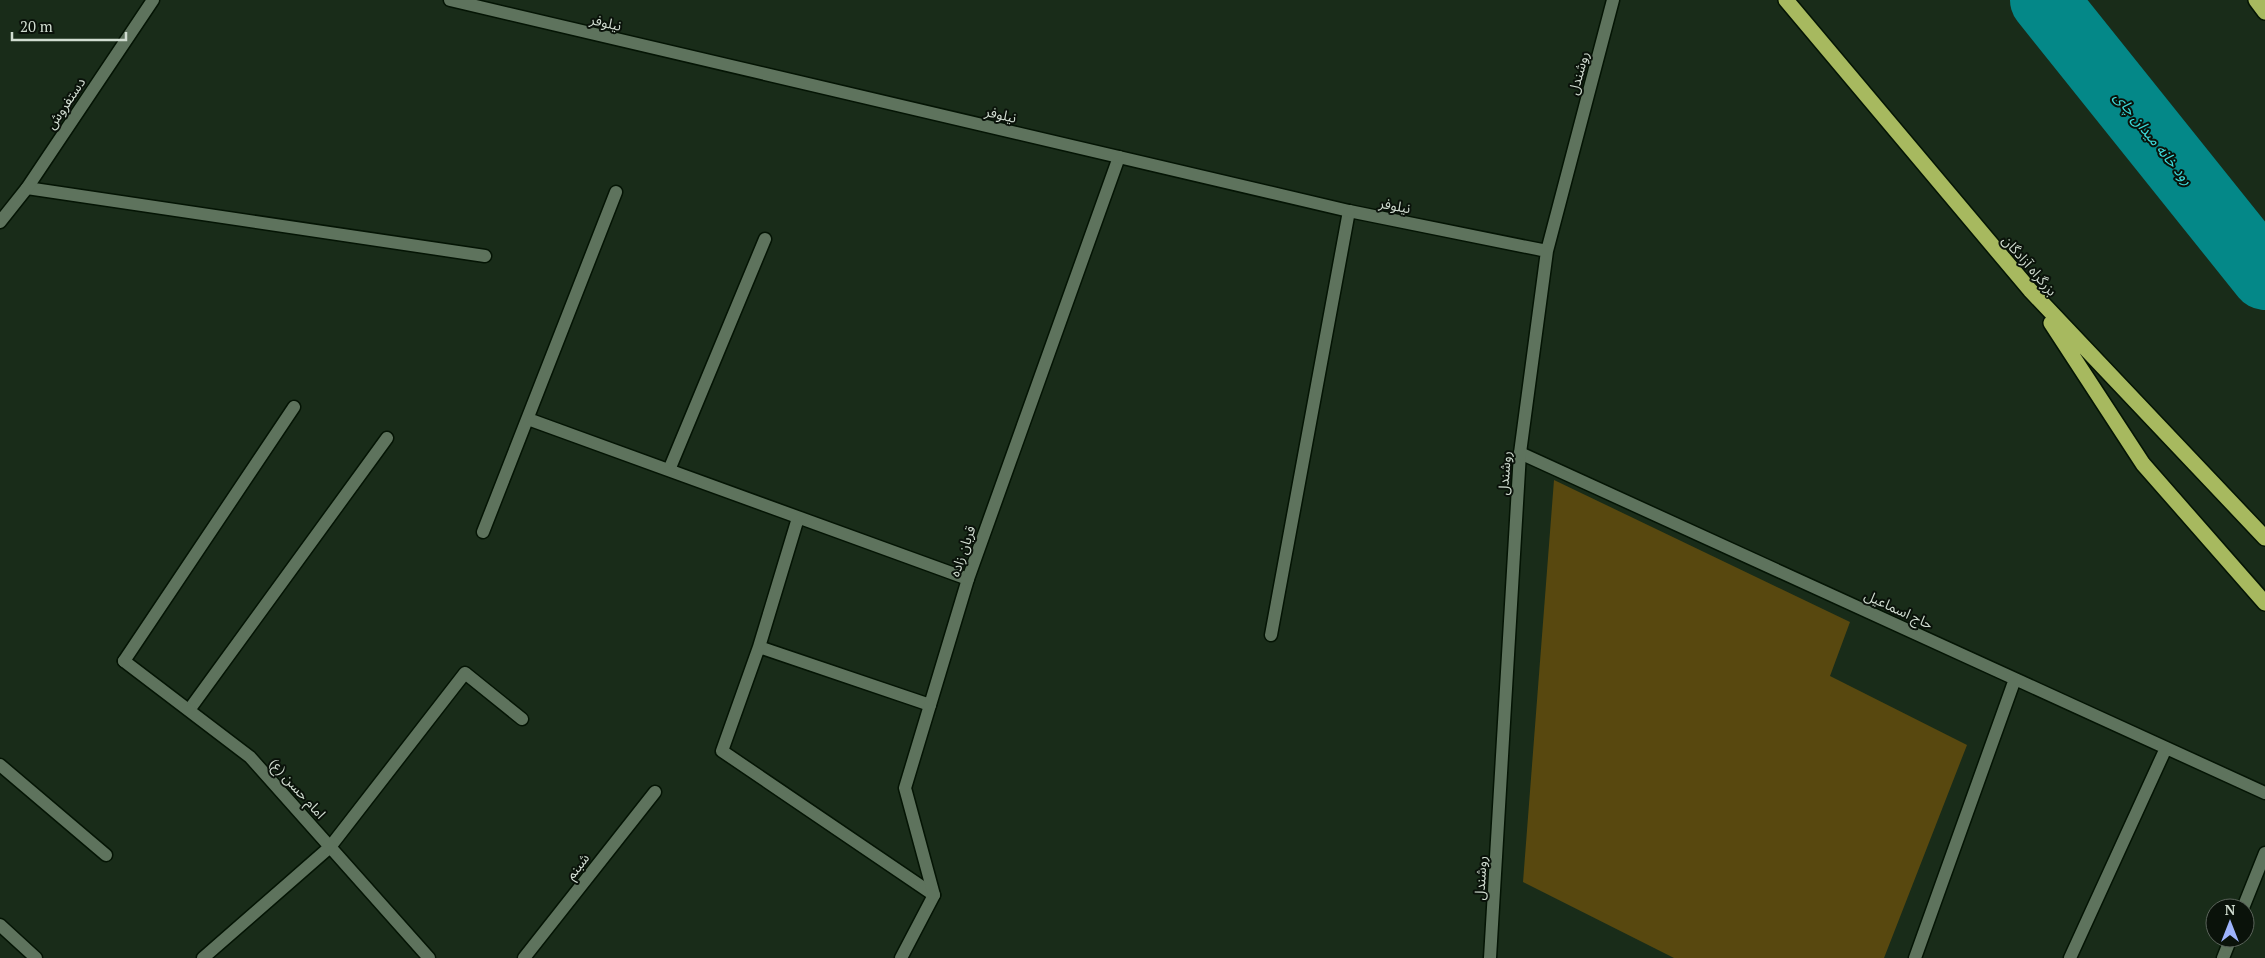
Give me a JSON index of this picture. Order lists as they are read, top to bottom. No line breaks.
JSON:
{"streets":{"highway":["بزرگراه آزادگان"],"street":["نیلوفر","روشندل","دستفروش","قربان زاده","حاج اسماعیل","امام حسن (ع)","شبنم"]},"crossings":[["نیلوفر","روشندل"],["نیلوفر","قربان زاده"],["روشندل","حاج اسماعیل"]],"water":["رود خانه میدان چای"],"scale_bar":"20 m","north":"top"}
